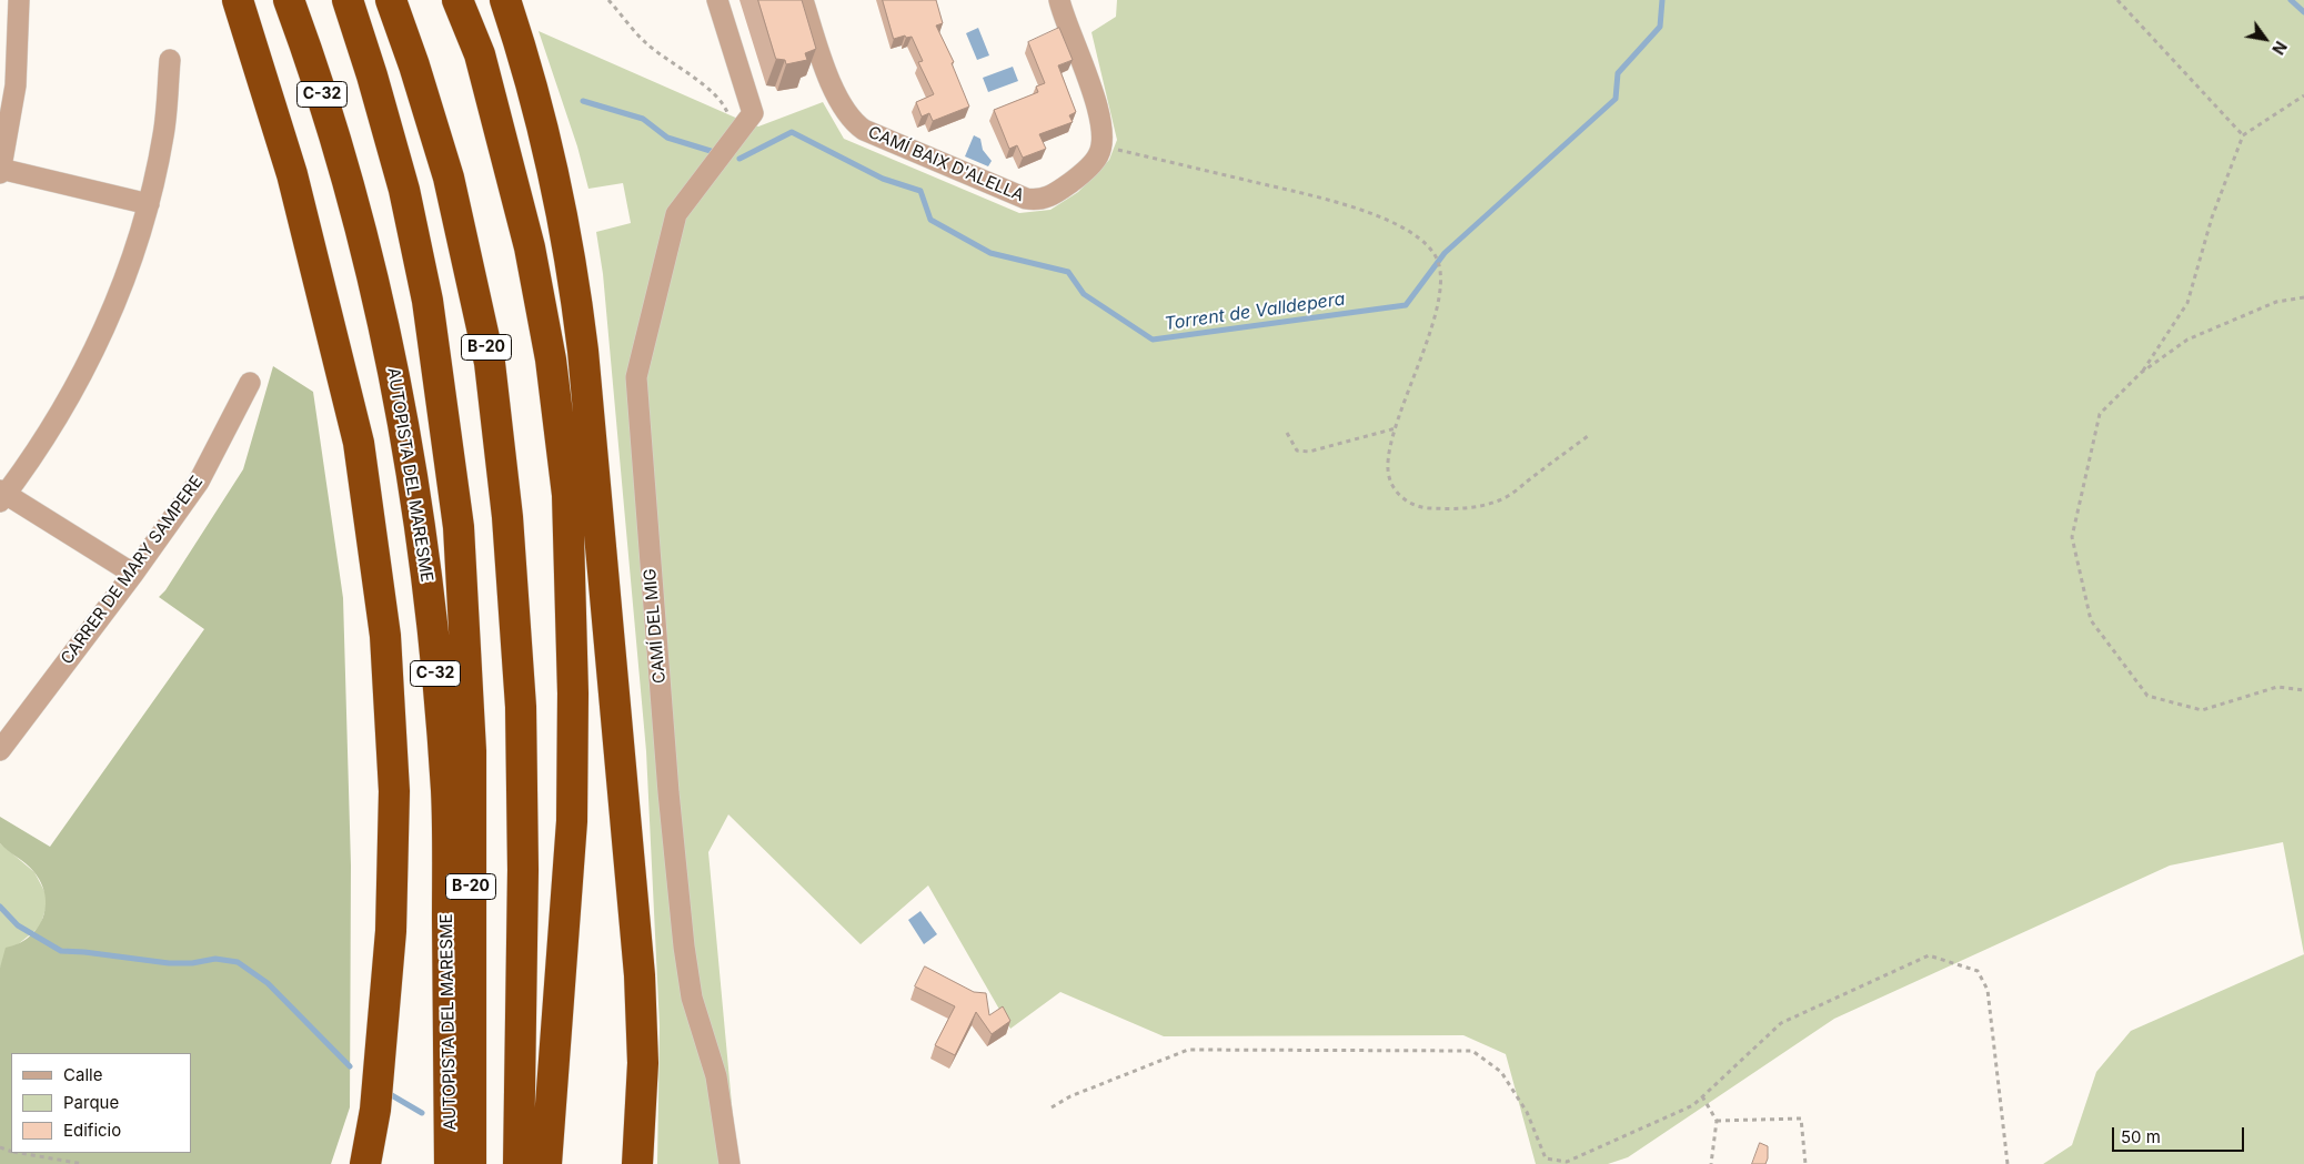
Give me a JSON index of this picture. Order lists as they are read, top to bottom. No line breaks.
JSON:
{"streets":{"highway":["C-32","B-20","AUTOPISTA DEL MARESME"],"street":["CAMÍ BAIX D'ALELLA","CARRER DE MARY SAMPERE","CAMÍ DEL MIG"]},"water":["Torrent de Valldepera"],"legend":["Calle","Parque","Edificio"],"scale_bar":"50 m","north":"bottom right"}
